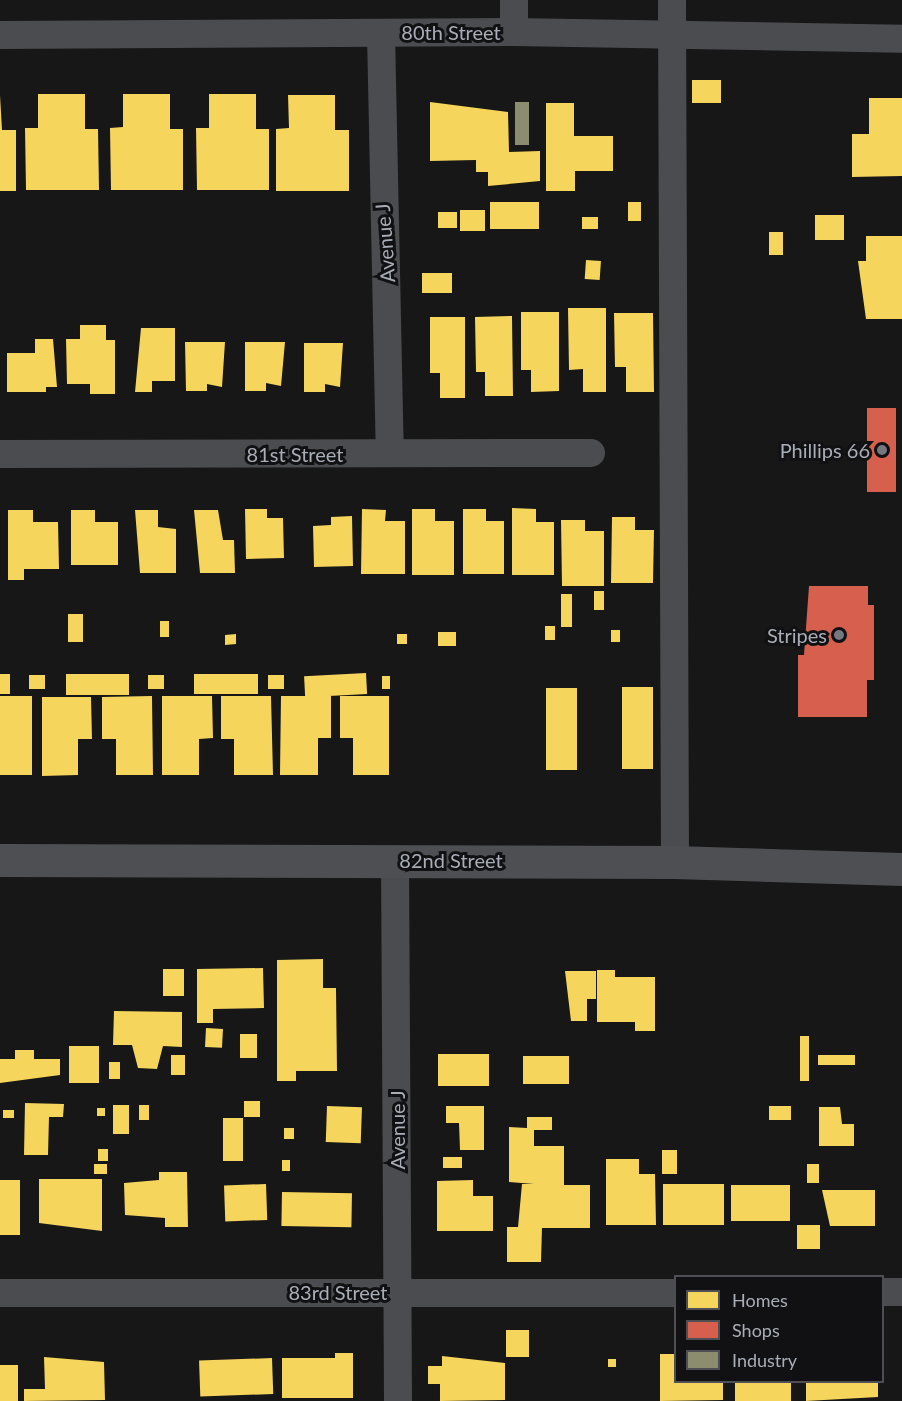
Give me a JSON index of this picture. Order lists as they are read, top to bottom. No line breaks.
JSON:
{"streets":{"main road":["82nd Street"],"street":["80th Street","Avenue J","81st Street","83rd Street"]},"crossings":[["80th Street","Avenue J"],["Avenue J","81st Street"],["Avenue J","82nd Street"],["Avenue J","83rd Street"]],"places":["Phillips 66","Stripes"],"legend":["Homes","Shops","Industry"]}
